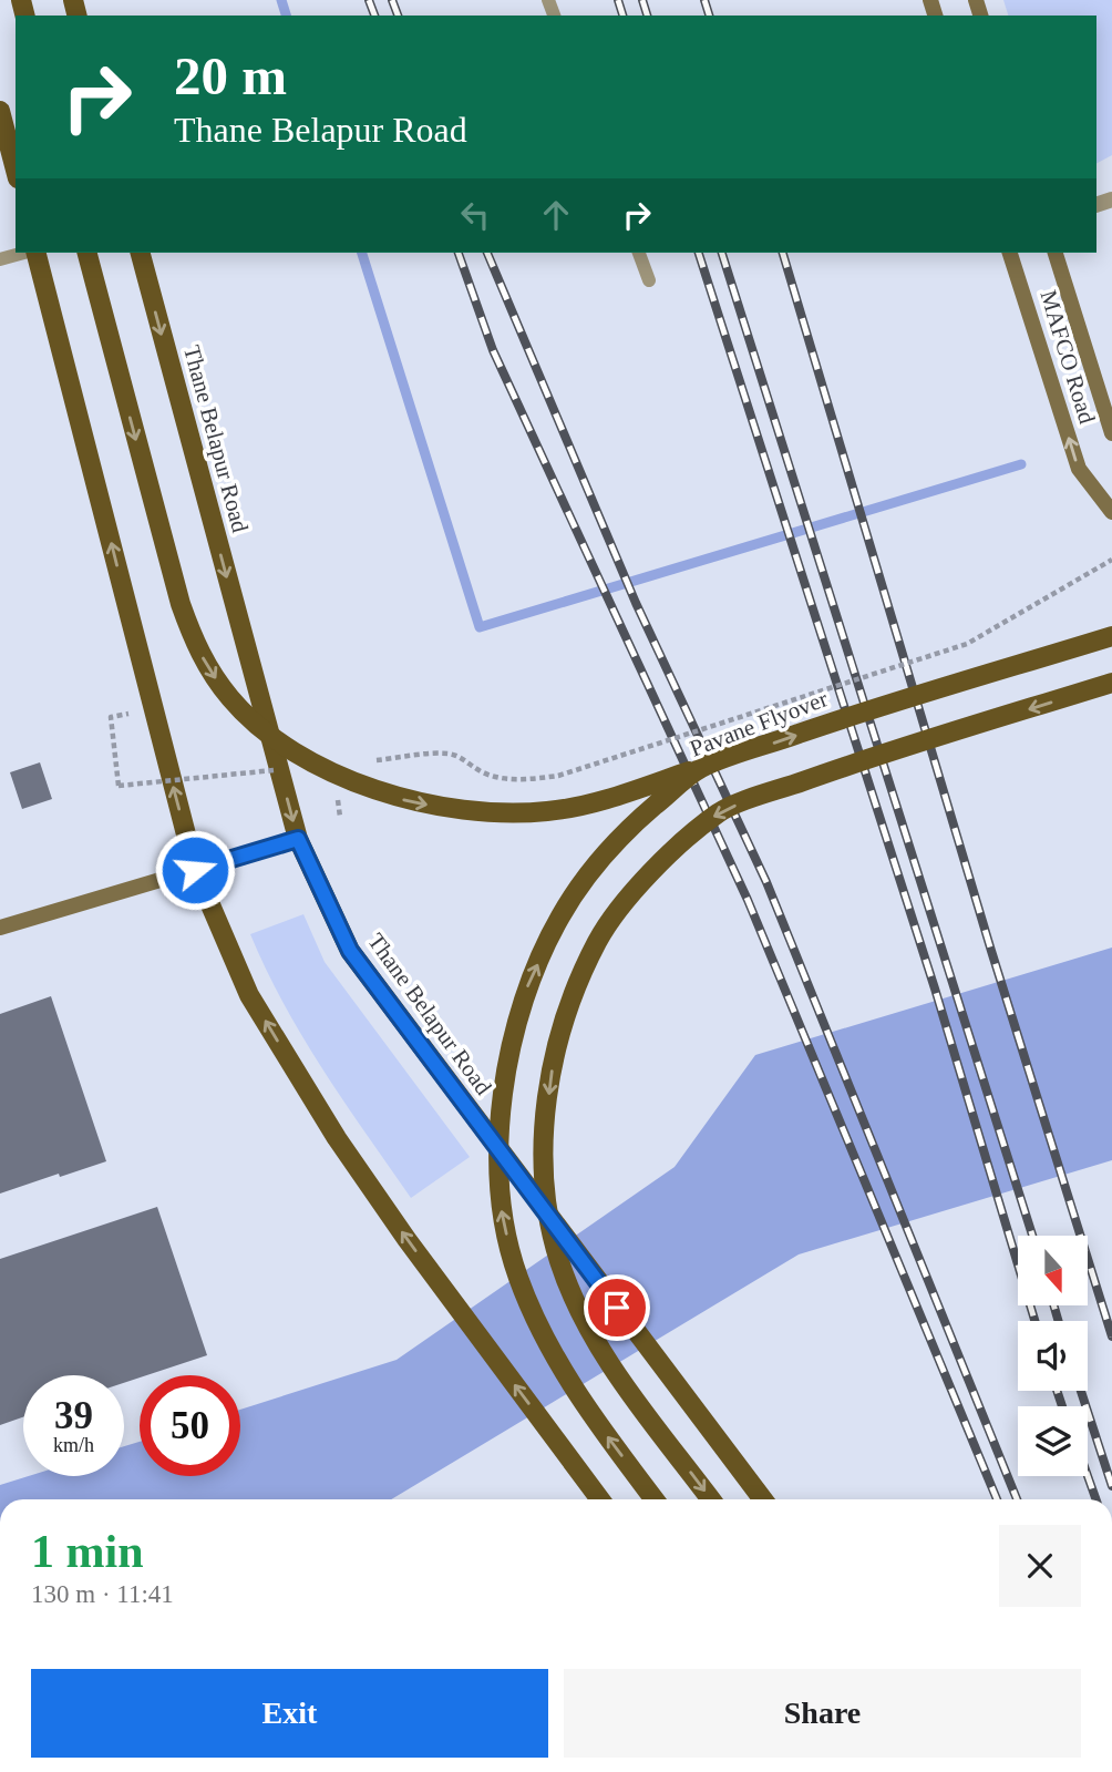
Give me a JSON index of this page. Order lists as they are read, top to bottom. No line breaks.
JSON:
{"streets":{"main road":["MAFCO Road","Thane Belapur Road","Pavane Flyover"]},"north":"bottom","page":{"turn":["20 m","Thane Belapur Road"],"speed":"39 km/h","limit":"50","heading":["1 min","130 m · 11:41"],"buttons":["Exit","Share"]}}
